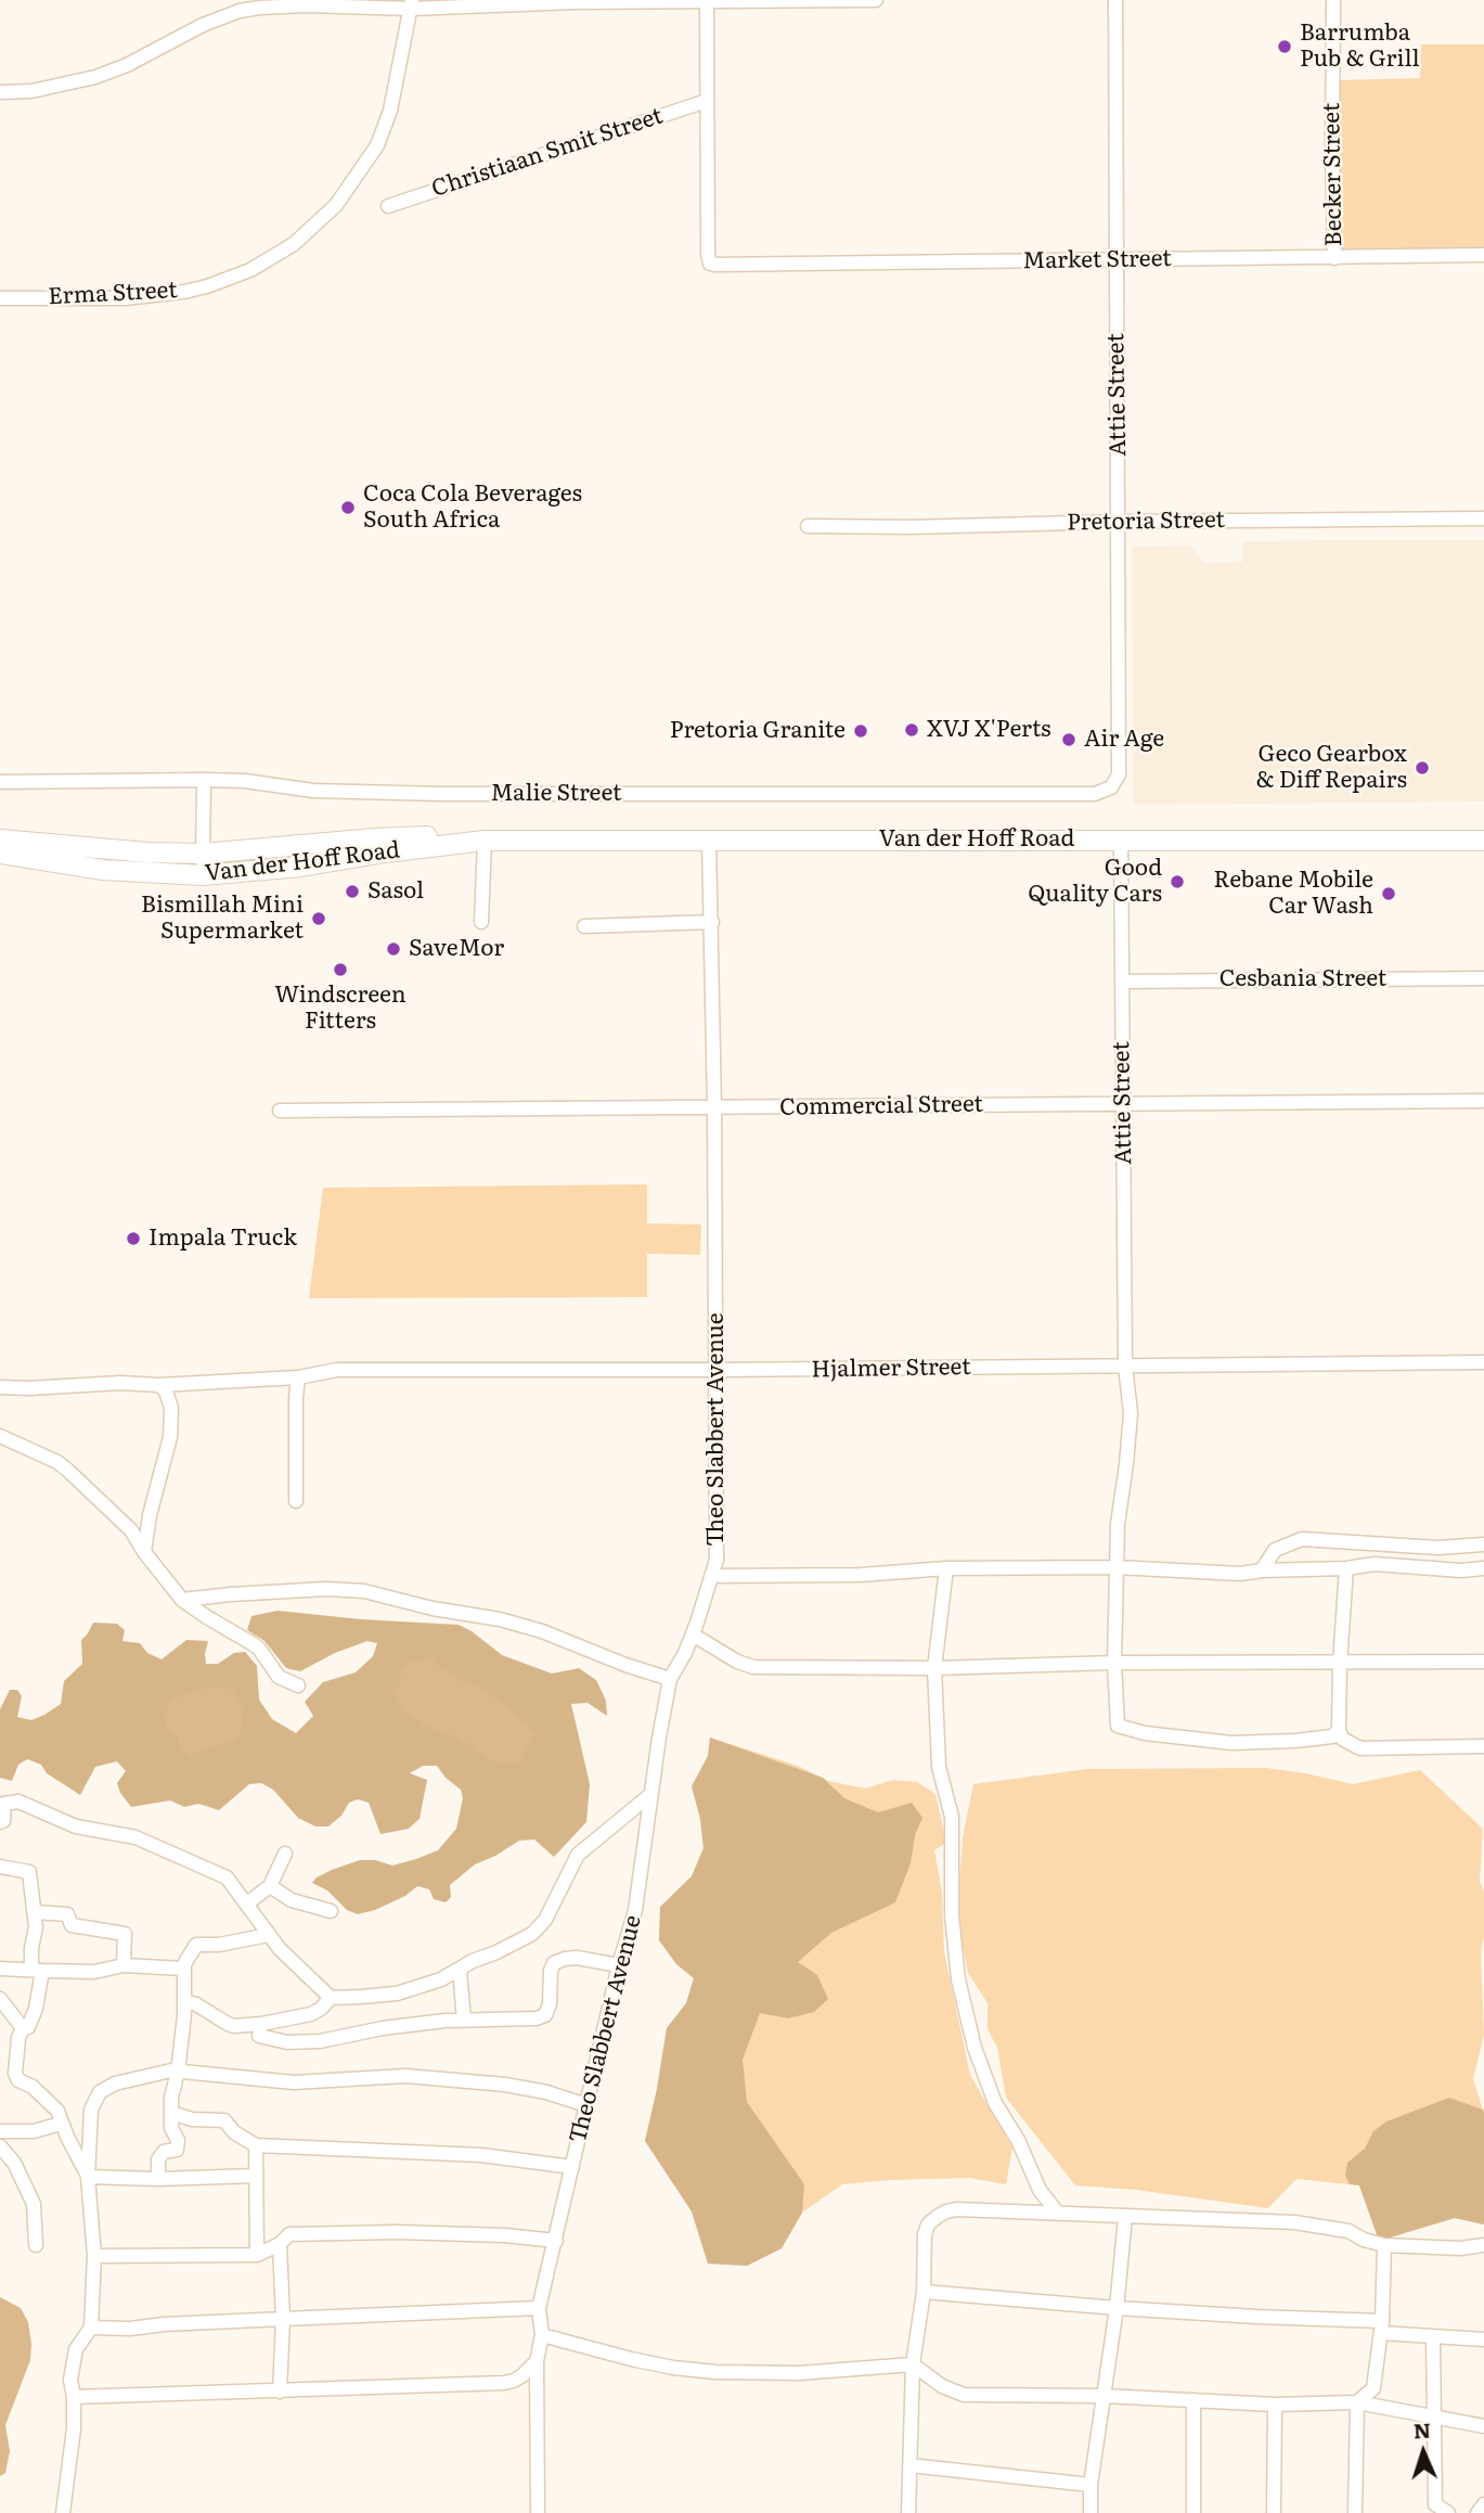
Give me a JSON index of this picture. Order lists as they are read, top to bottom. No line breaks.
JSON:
{"streets":{"main road":["Van der Hoff Road"],"street":["Christiaan Smit Street","Becker Street","Market Street","Erma Street","Attie Street","Pretoria Street","Malie Street","Cesbania Street","Commercial Street","Hjalmer Street","Theo Slabbert Avenue"]},"crossings":[["Christiaan Smit Street","Market Street"],["Becker Street","Market Street"],["Market Street","Attie Street"],["Attie Street","Pretoria Street"],["Attie Street","Malie Street"],["Attie Street","Van der Hoff Road"],["Attie Street","Cesbania Street"],["Attie Street","Commercial Street"],["Attie Street","Hjalmer Street"],["Van der Hoff Road","Theo Slabbert Avenue"],["Commercial Street","Theo Slabbert Avenue"],["Hjalmer Street","Theo Slabbert Avenue"]],"places":["Barrumba Pub & Grill","Coca Cola Beverages South Africa","XVJ X'Perts","Pretoria Granite","Air Age","Geco Gearbox & Diff Repairs","Good Quality Cars","Sasol","Rebane Mobile Car Wash","Bismillah Mini Supermarket","SaveMor","Windscreen Fitters","Impala Truck"],"north":"top"}
